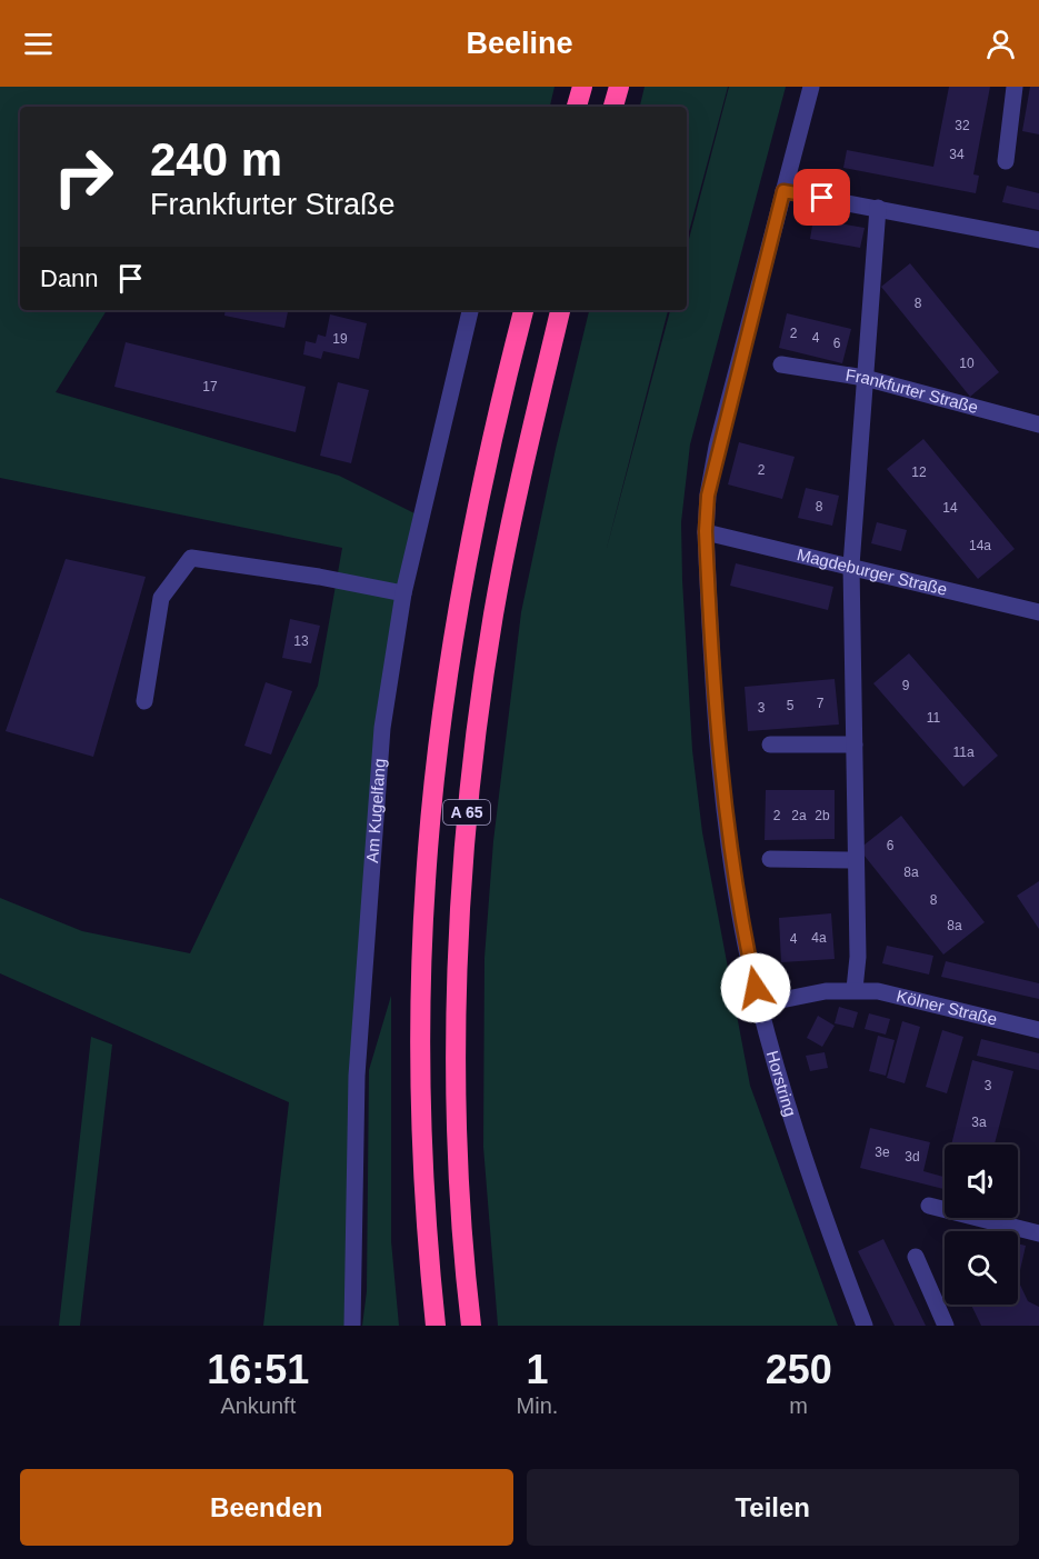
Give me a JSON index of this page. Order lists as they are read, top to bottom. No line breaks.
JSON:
{"streets":{"highway":["A 65"],"street":["Frankfurter Straße","Magdeburger Straße","Am Kugelfang","Kölner Straße","Horstring"]},"crossings":[["Magdeburger Straße","Horstring"],["Kölner Straße","Horstring"]],"house_numbers":["32","34","8","2","4","19","6","10","17","2","12","8","14","14a","13","9","7","5","3","11","11a","2","2a","2b","6","8a","8","8a","4a","4","3","3a","3e","3d"],"page":{"header":"Beeline","turn":["240 m","Frankfurter Straße"],"then":"Dann","eta":["16:51","Ankunft","1","Min.","250","m"],"buttons":["Beenden","Teilen"]}}
